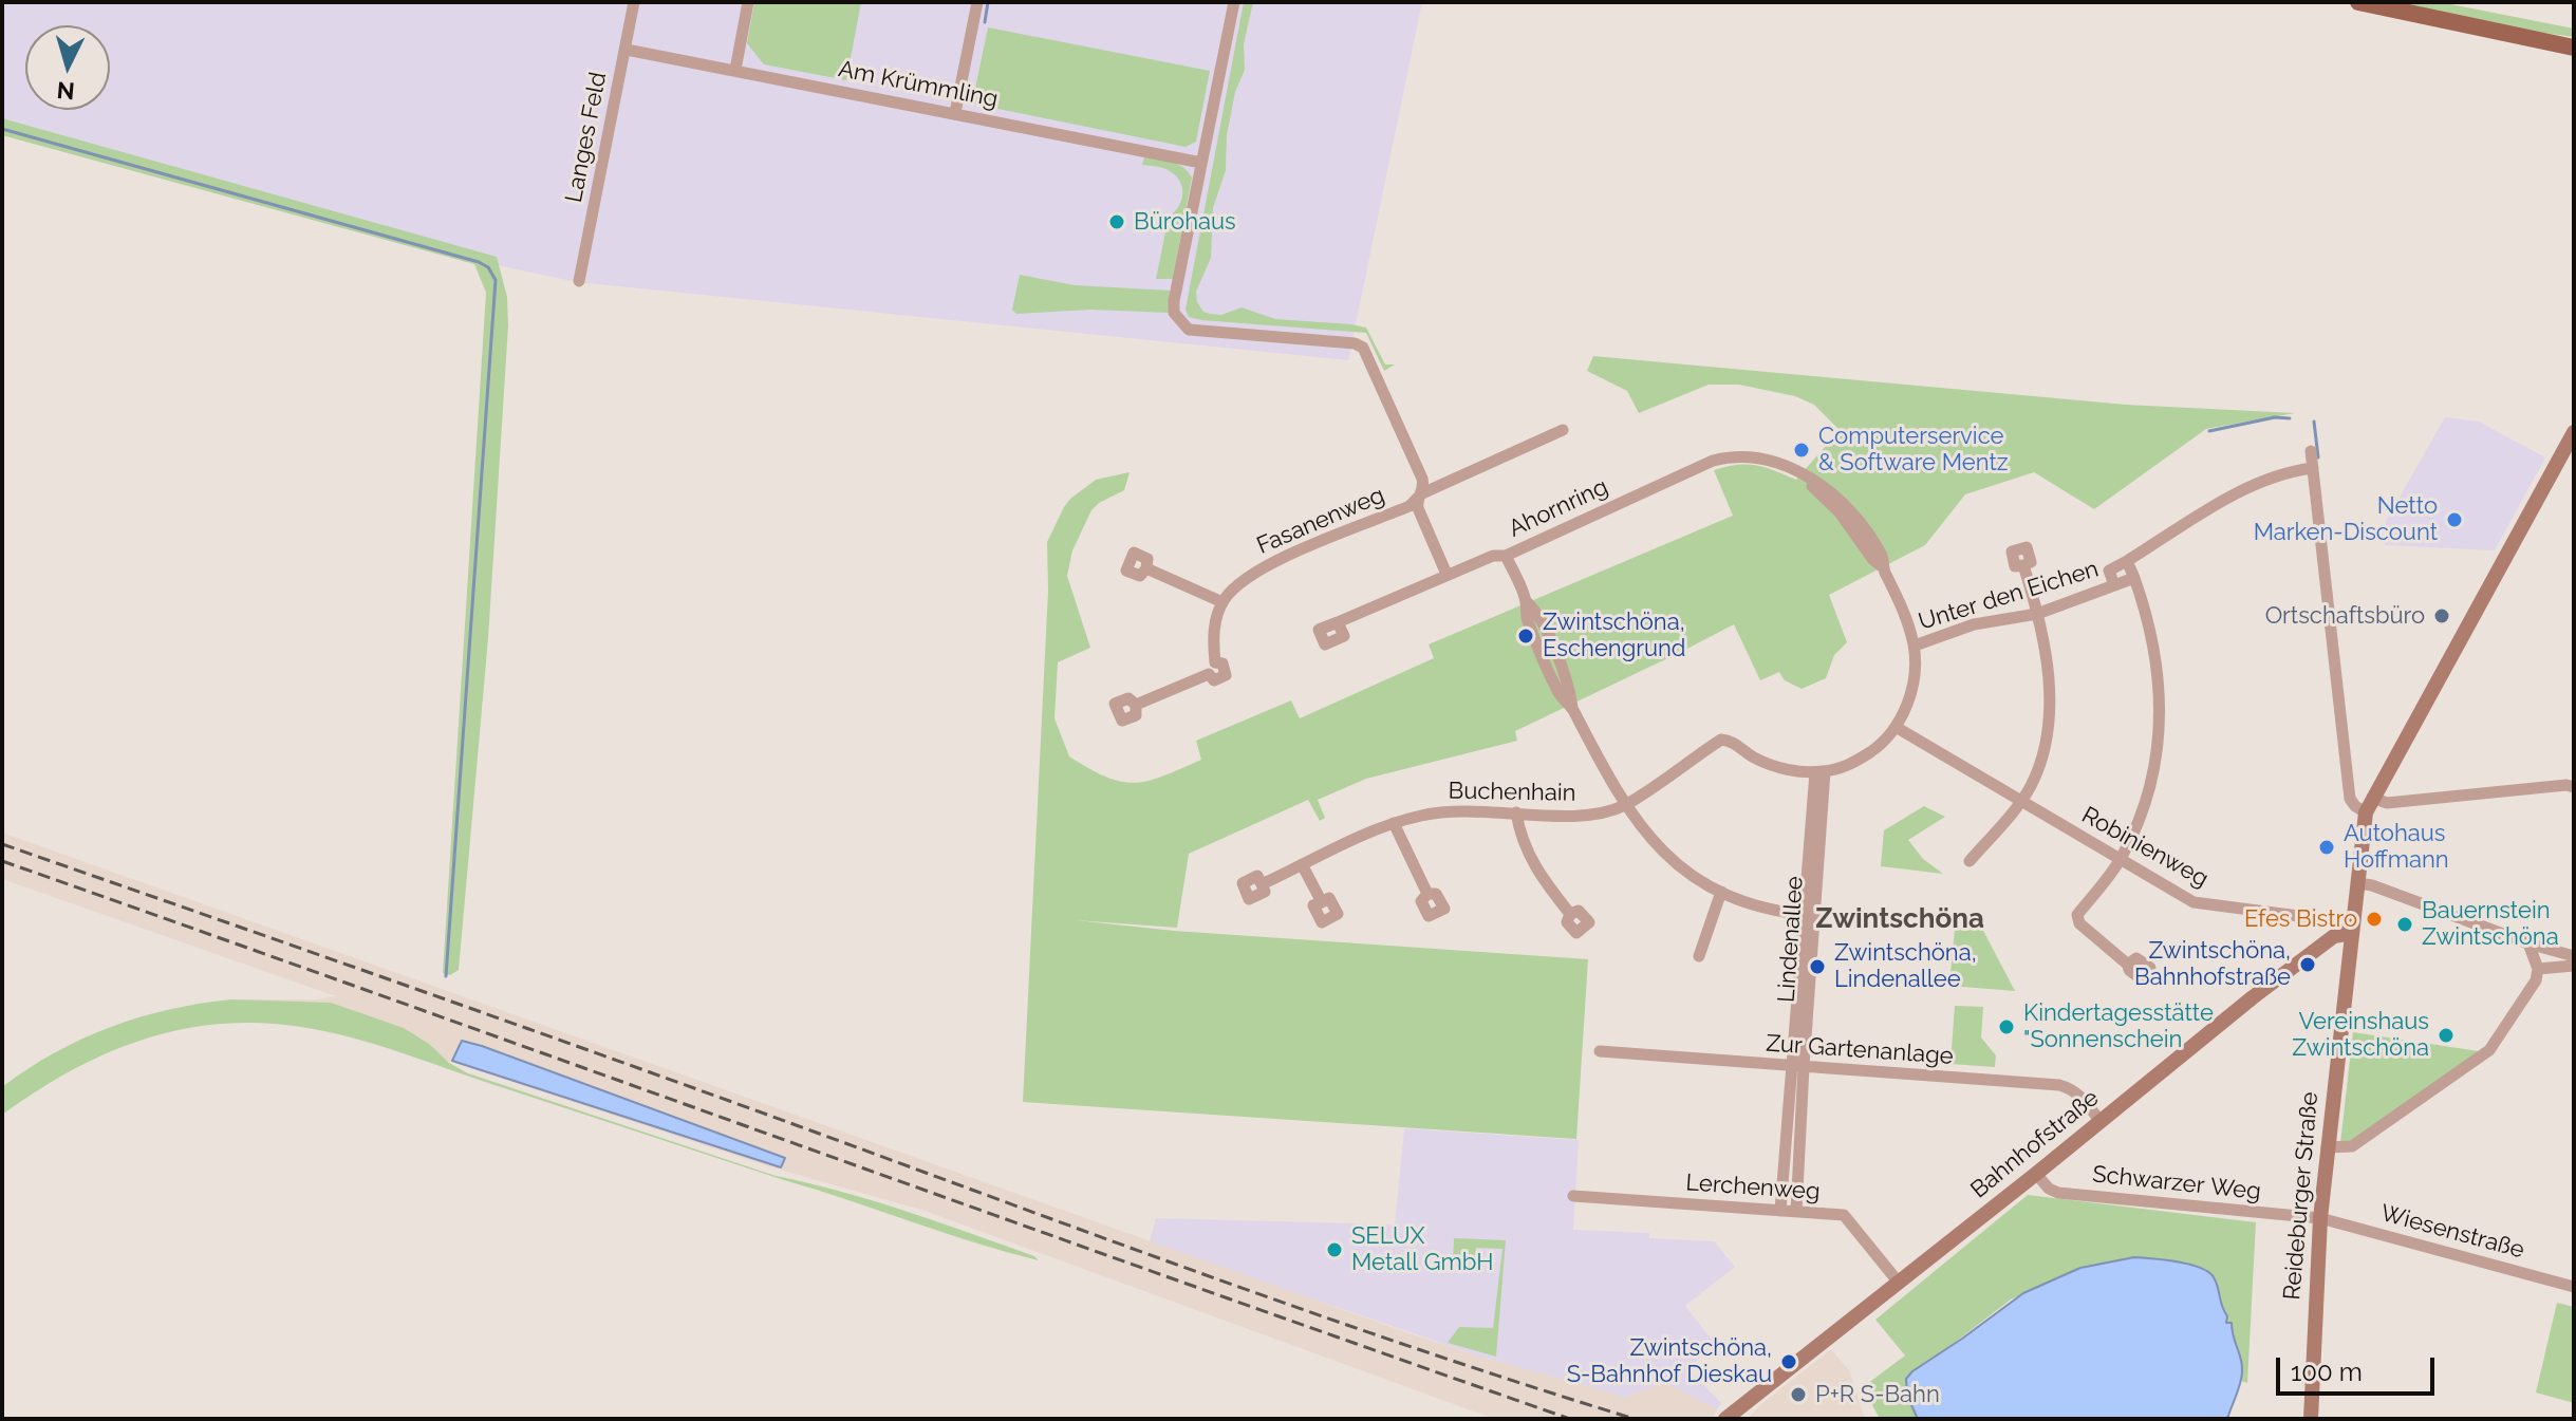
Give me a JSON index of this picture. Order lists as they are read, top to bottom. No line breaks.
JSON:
{"streets":{"main road":["Bahnhofstraße","Reideburger Straße"],"street":["Am Krümmling","Langes Feld","Ahornring","Fasanenweg","Unter den Eichen","Buchenhain","Robinienweg","Lindenallee","Zur Gartenanlage","Schwarzer Weg","Lerchenweg","Wiesenstraße"]},"crossings":[["Am Krümmling","Langes Feld"],["Ahornring","Unter den Eichen"],["Ahornring","Robinienweg"],["Ahornring","Lindenallee"],["Robinienweg","Bahnhofstraße"],["Robinienweg","Reideburger Straße"],["Lindenallee","Zur Gartenanlage"],["Lindenallee","Lerchenweg"],["Zur Gartenanlage","Bahnhofstraße"],["Bahnhofstraße","Schwarzer Weg"],["Bahnhofstraße","Lerchenweg"],["Bahnhofstraße","Reideburger Straße"],["Schwarzer Weg","Reideburger Straße"],["Schwarzer Weg","Wiesenstraße"],["Reideburger Straße","Wiesenstraße"]],"districts":["Zwintschöna"],"places":["Bürohaus","Computerservice & Software Mentz","Netto Marken-Discount","Ortschaftsbüro","Zwintschöna, Eschengrund","Autohaus Hoffmann","Efes Bistro","Bauernstein Zwintschöna","Zwintschöna, Bahnhofstraße","Zwintschöna, Lindenallee","Kindertagesstätte \"Sonnenschein","Vereinshaus Zwintschöna","SELUX Metall GmbH","Zwintschöna, S-Bahnhof Dieskau","P+R S-Bahn"],"scale_bar":"100 m","north":"bottom"}
